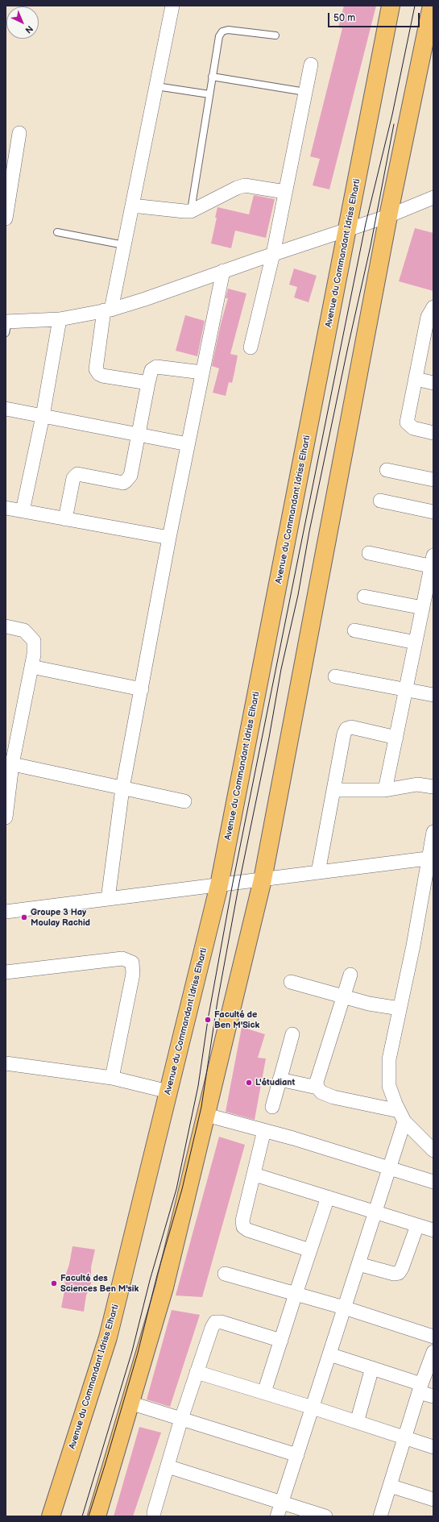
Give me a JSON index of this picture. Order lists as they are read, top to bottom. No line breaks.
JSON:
{"streets":{"main road":["Avenue du Commandant Idriss Elharti"]},"places":["Groupe 3 Hay Moulay Rachid","Faculté de Ben M'Sick","L'étudiant","Faculté des Sciences Ben M'sik"],"scale_bar":"50 m","north":"bottom right"}
